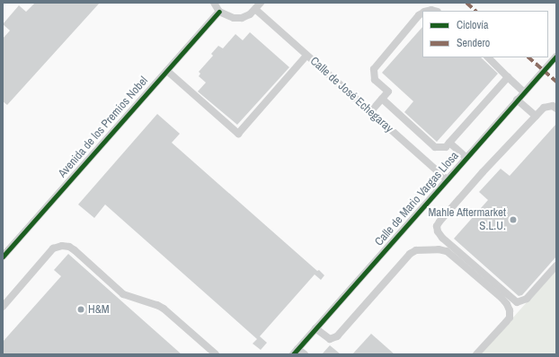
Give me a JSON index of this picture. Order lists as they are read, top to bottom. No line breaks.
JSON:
{"streets":{"street":["Calle de José Echegaray","Avenida de los Premios Nobel","Calle de Mario Vargas Llosa"]},"crossings":[["Calle de José Echegaray","Calle de Mario Vargas Llosa"]],"places":["Mahle Aftermarket S.L.U.","H&M"],"legend":["Ciclovía","Sendero"]}
